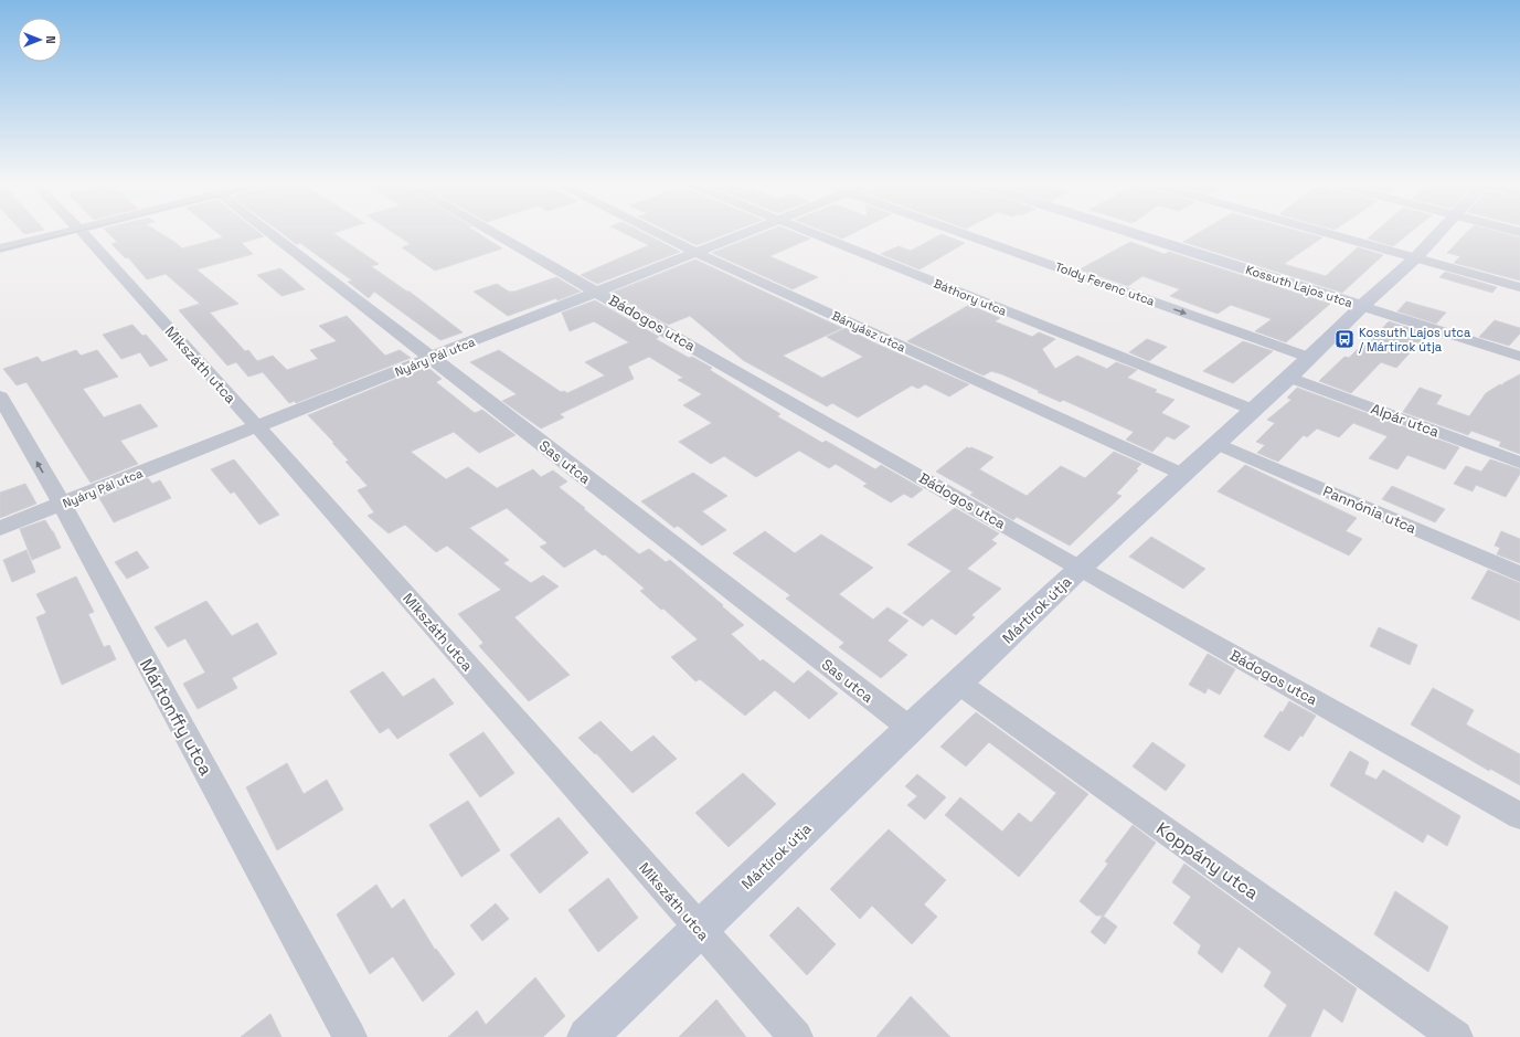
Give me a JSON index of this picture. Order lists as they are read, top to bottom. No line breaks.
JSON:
{"streets":{"street":["Toldy Ferenc utca","Kossuth Lajos utca","Báthory utca","Bádogos utca","Bányász utca","Nyáry Pál utca","Mikszáth utca","Alpár utca","Sas utca","Pannónia utca","Mártírok útja","Mártonffy utca","Koppány utca"]},"crossings":[["Toldy Ferenc utca","Mártírok útja"],["Kossuth Lajos utca","Mártírok útja"],["Báthory utca","Mártírok útja"],["Bádogos utca","Nyáry Pál utca"],["Bádogos utca","Mártírok útja"],["Bányász utca","Nyáry Pál utca"],["Bányász utca","Mártírok útja"],["Nyáry Pál utca","Mikszáth utca"],["Nyáry Pál utca","Sas utca"],["Nyáry Pál utca","Mártonffy utca"],["Mikszáth utca","Mártírok útja"],["Alpár utca","Mártírok útja"],["Sas utca","Mártírok útja"],["Pannónia utca","Mártírok útja"],["Mártírok útja","Koppány utca"]],"one_way":["Toldy Ferenc utca"],"places":{"bus stop":["Kossuth Lajos utca / Mártírok útja"]},"north":"right"}
